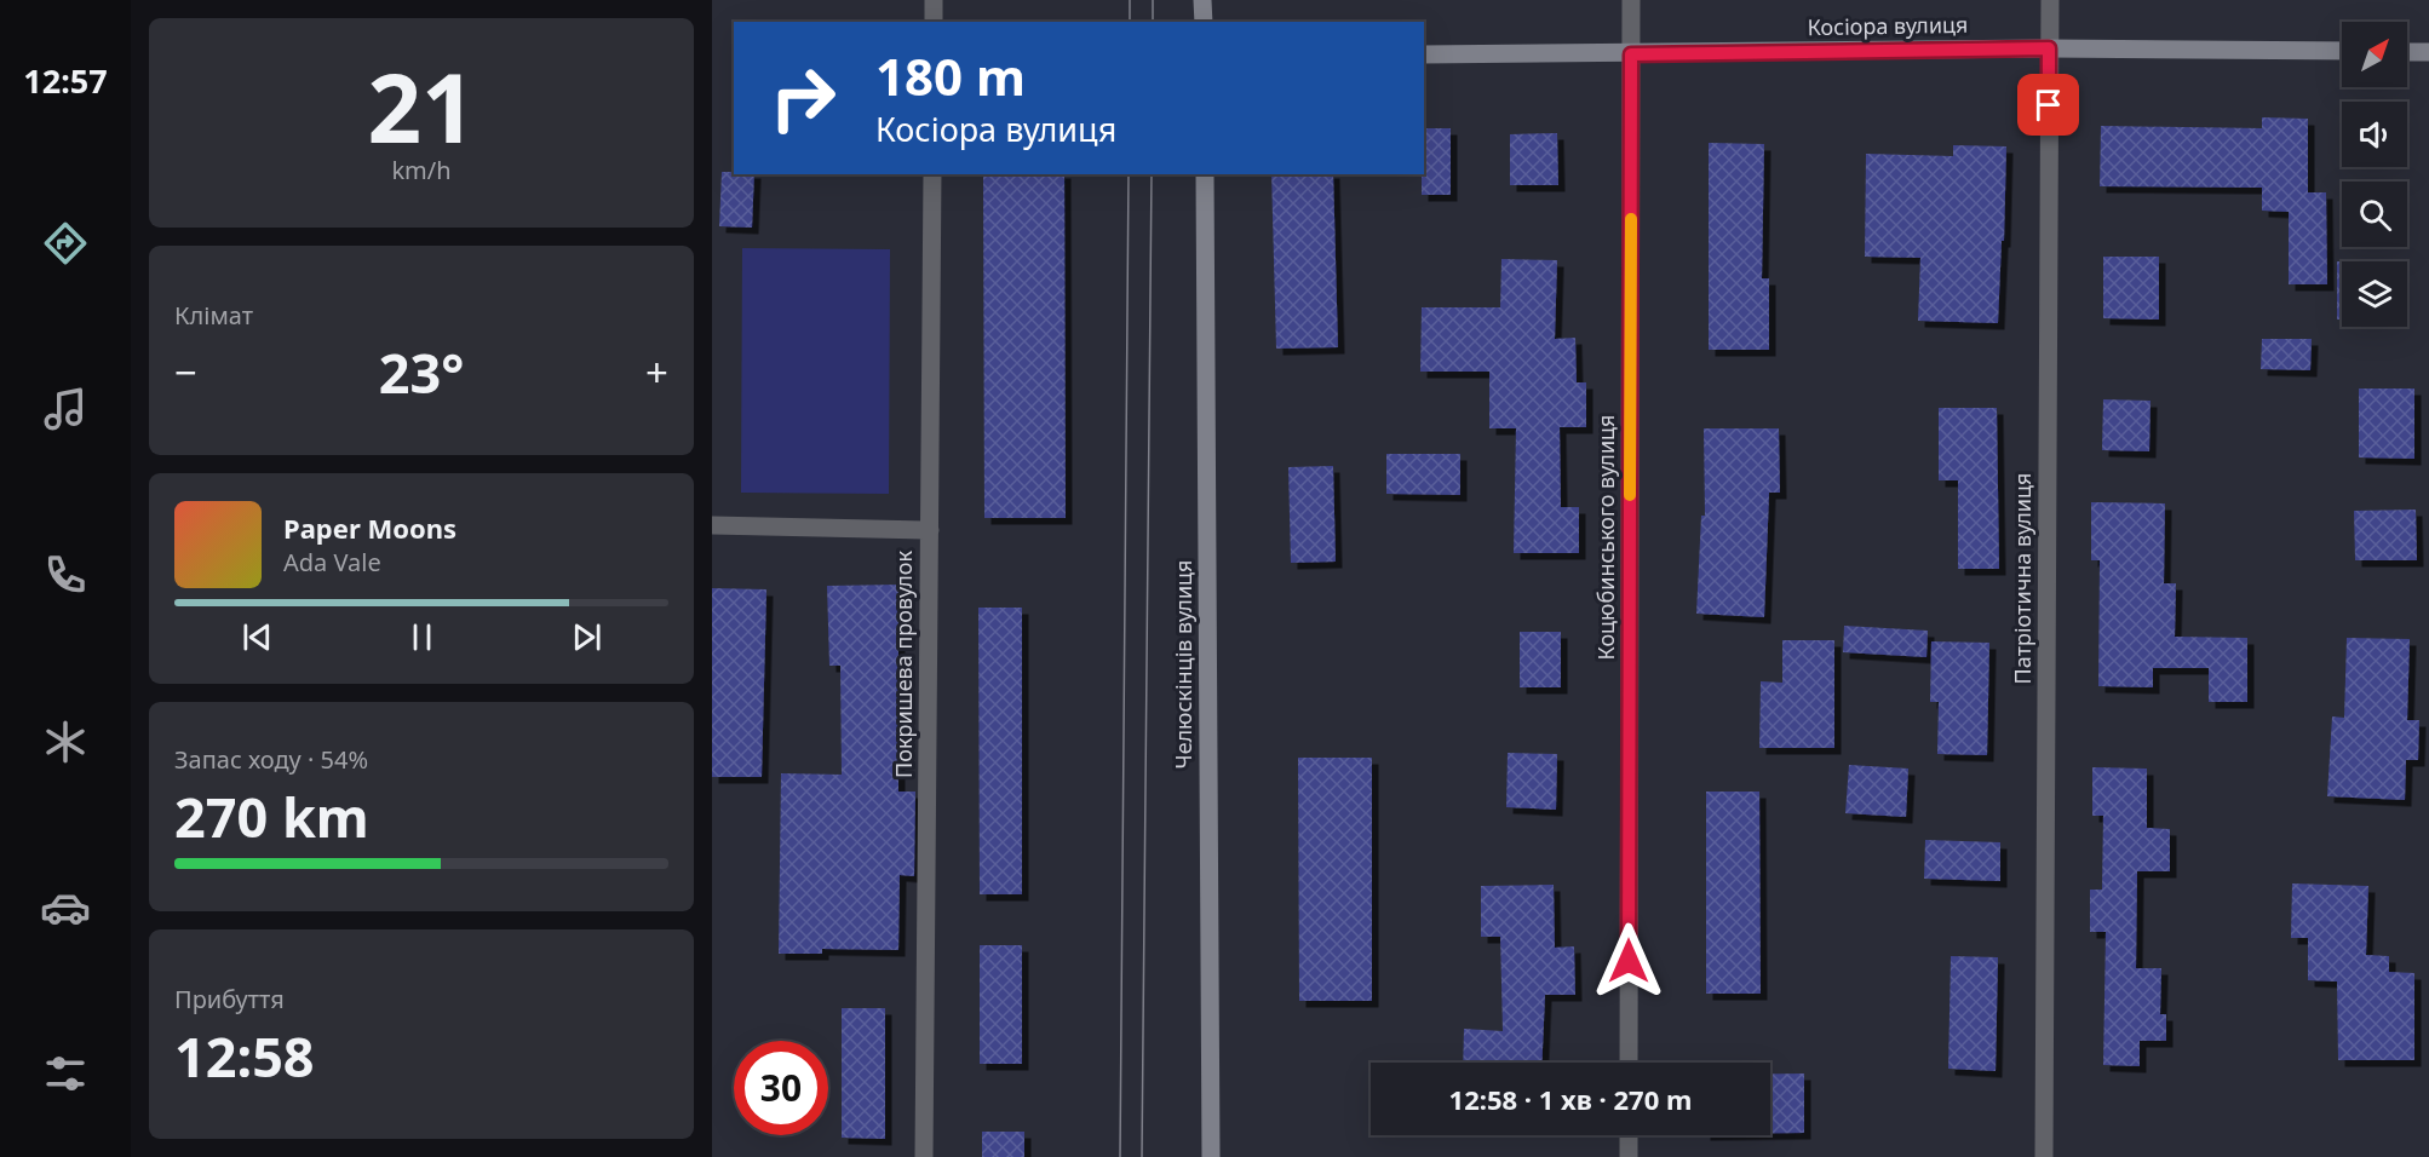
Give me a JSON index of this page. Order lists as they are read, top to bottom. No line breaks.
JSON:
{"streets":{"main road":["Косіора вулиця","Челюскінців вулиця"],"street":["Коцюбинського вулиця","Патріотична вулиця","Покришева провулок"]},"crossings":[["Косіора вулиця","Коцюбинського вулиця"],["Косіора вулиця","Патріотична вулиця"]],"north":"top right","page":{"tabs":"12:57","tile":[["21","km/h"],"Клімат",["Запас ходу · 54%","270 km"],["Прибуття","12:58"]],"turn":["180 m","Косіора вулиця"],"heat":["−","23°","+"],"song":["Paper Moons","Ada Vale"],"limit":"30","trip":"12:58 · 1 хв · 270 m"}}
